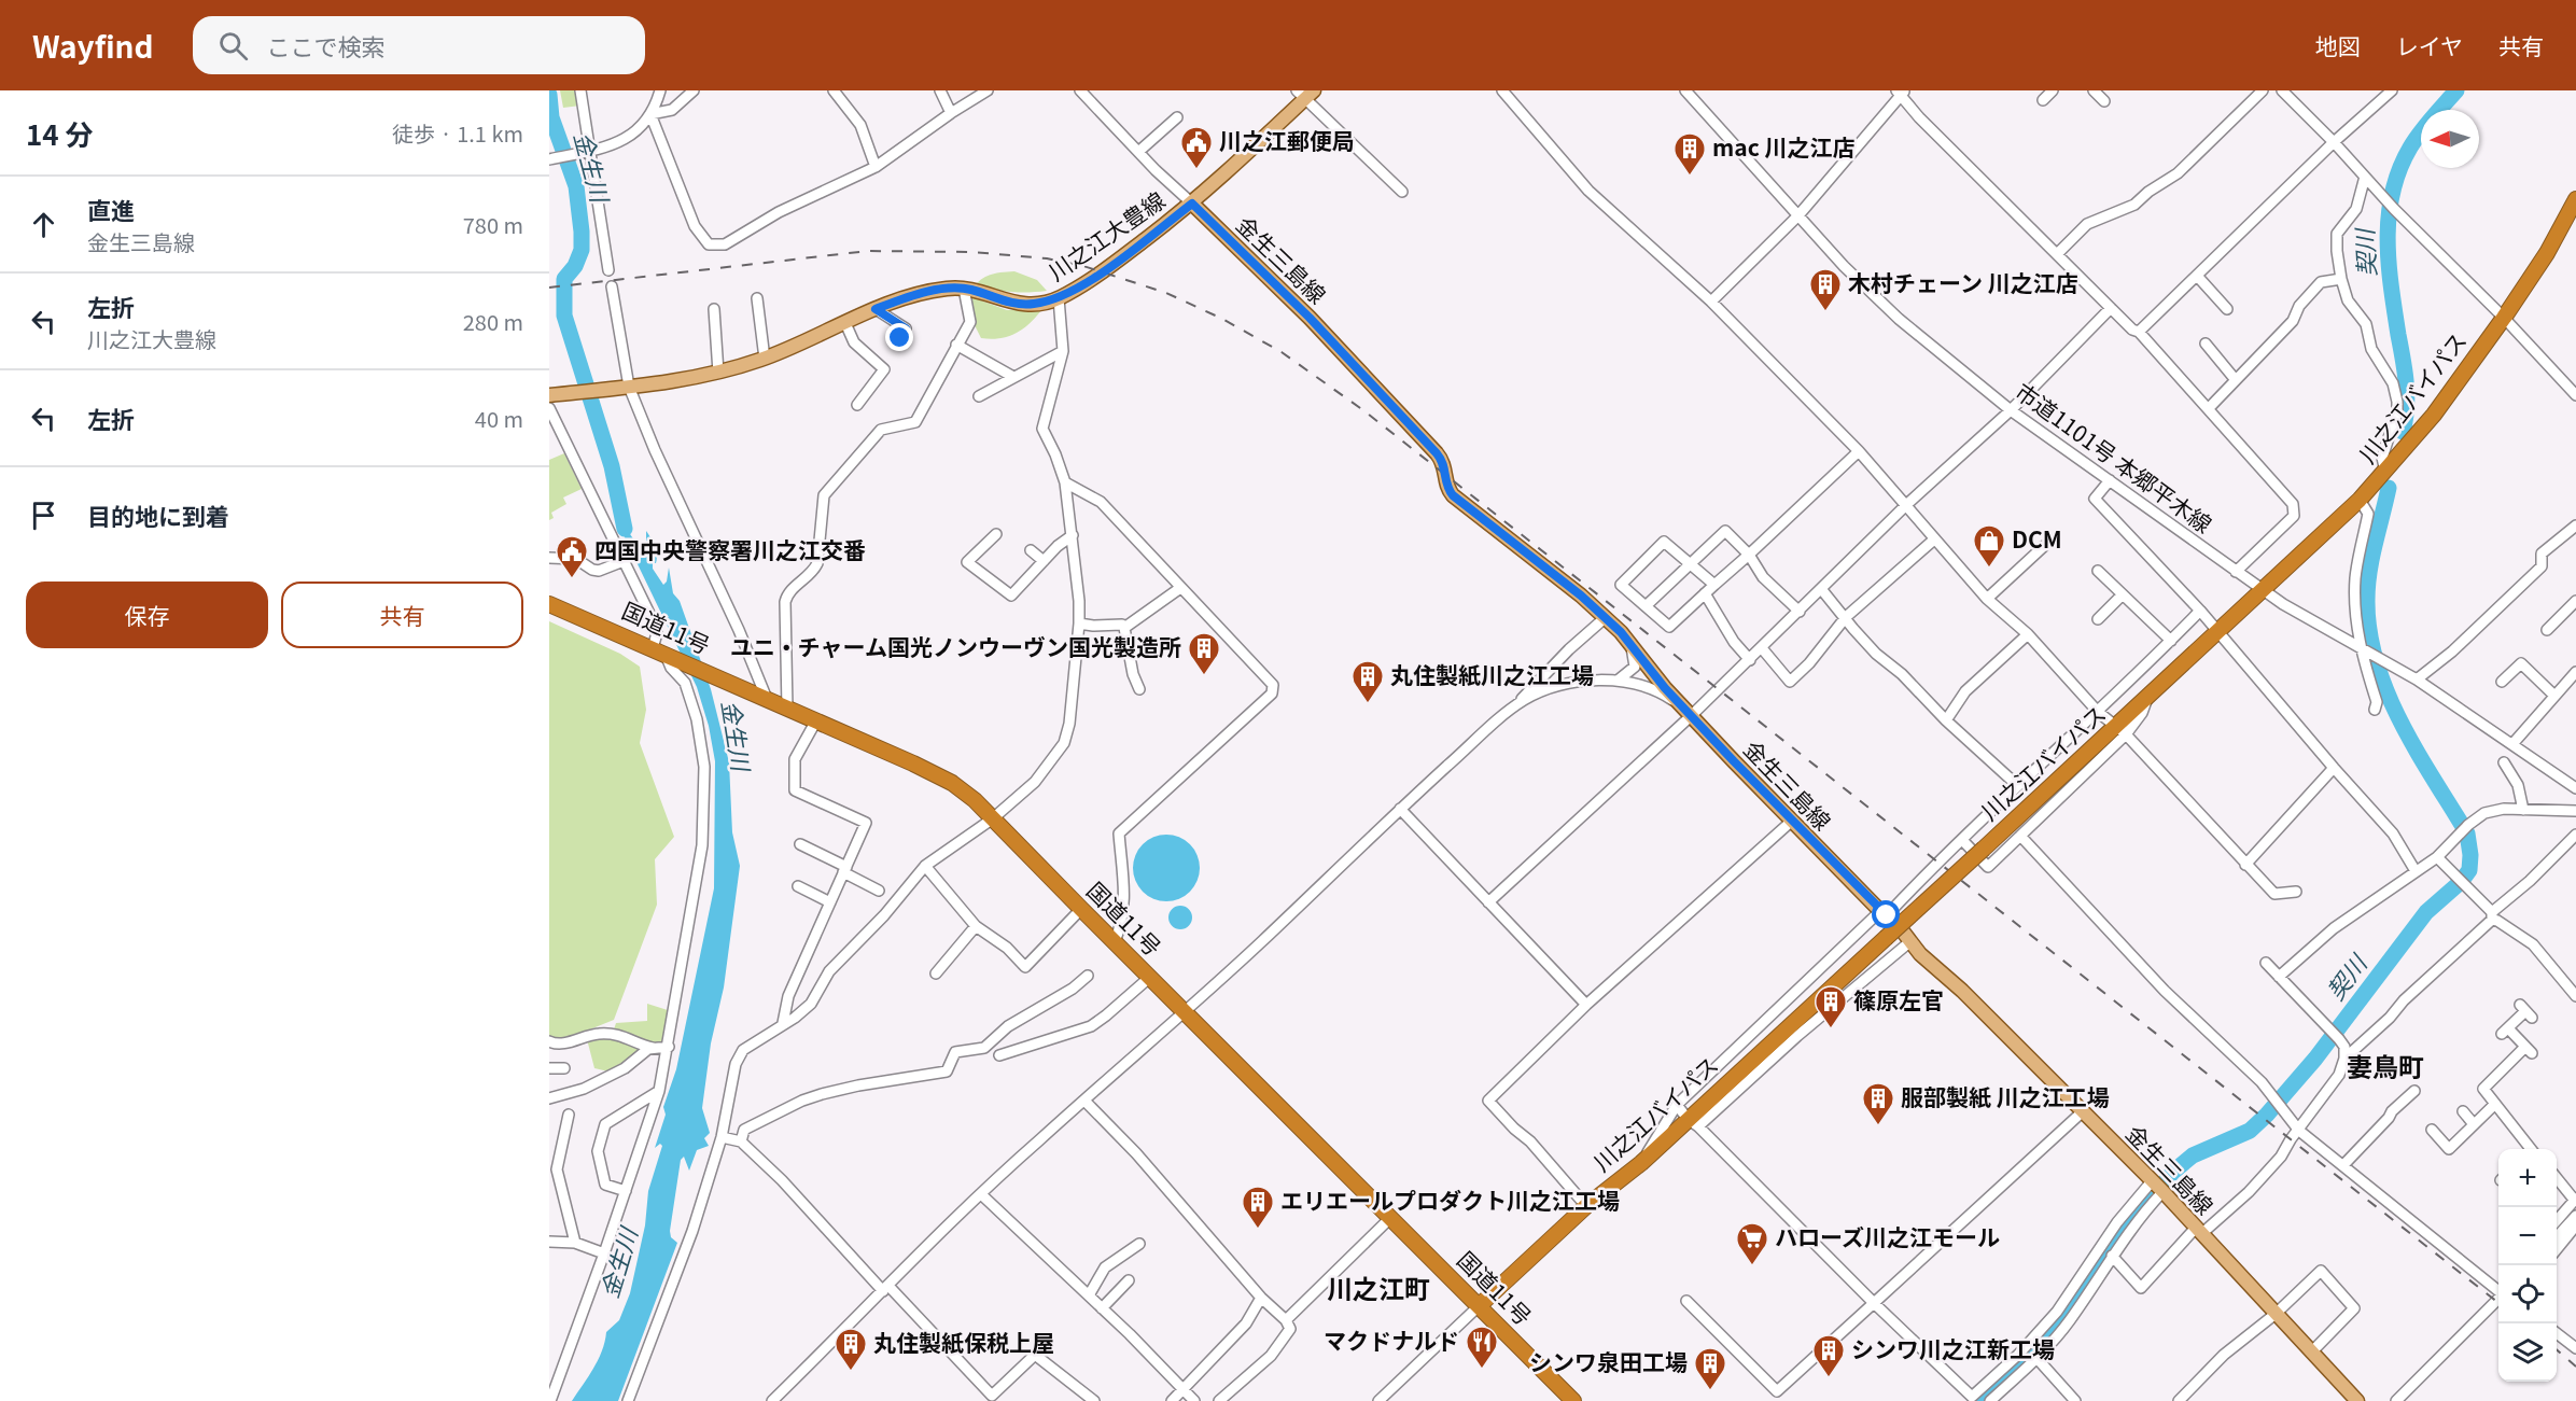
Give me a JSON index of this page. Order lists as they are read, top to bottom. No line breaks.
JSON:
{"streets":{"highway":["川之江バイパス","国道11号"],"main road":["川之江大豊線","金生三島線"],"street":["市道1101号 本郷平木線"]},"crossings":[["川之江大豊線","金生三島線"],["川之江バイパス","市道1101号 本郷平木線"],["川之江バイパス","国道11号"]],"districts":["妻鳥町","川之江町"],"water":["金生川","契川"],"places":{"public building":["川之江郵便局","四国中央警察署川之江交番"],"building":["mac 川之江店","木村チェーン 川之江店","ユニ・チャーム国光ノンウーヴン国光製造所","丸住製紙川之江工場","篠原左官","服部製紙 川之江工場","エリエールプロダクト川之江工場","丸住製紙保税上屋","シンワ川之江新工場","シンワ泉田工場"],"shop":["DCM"],"supermarket":["ハローズ川之江モール"],"restaurant":["マクドナルド"]},"north":"left","page":{"header":"Wayfind","search":"ここで検索","nav":["地図","レイヤ","共有"],"heading":["14 分","徒歩 · 1.1 km"],"list":[["直進","金生三島線","780 m"],["左折","川之江大豊線","280 m"],["左折","40 m"],"目的地に到着"],"buttons":["保存","共有"],"map_buttons":["+","−"]}}
